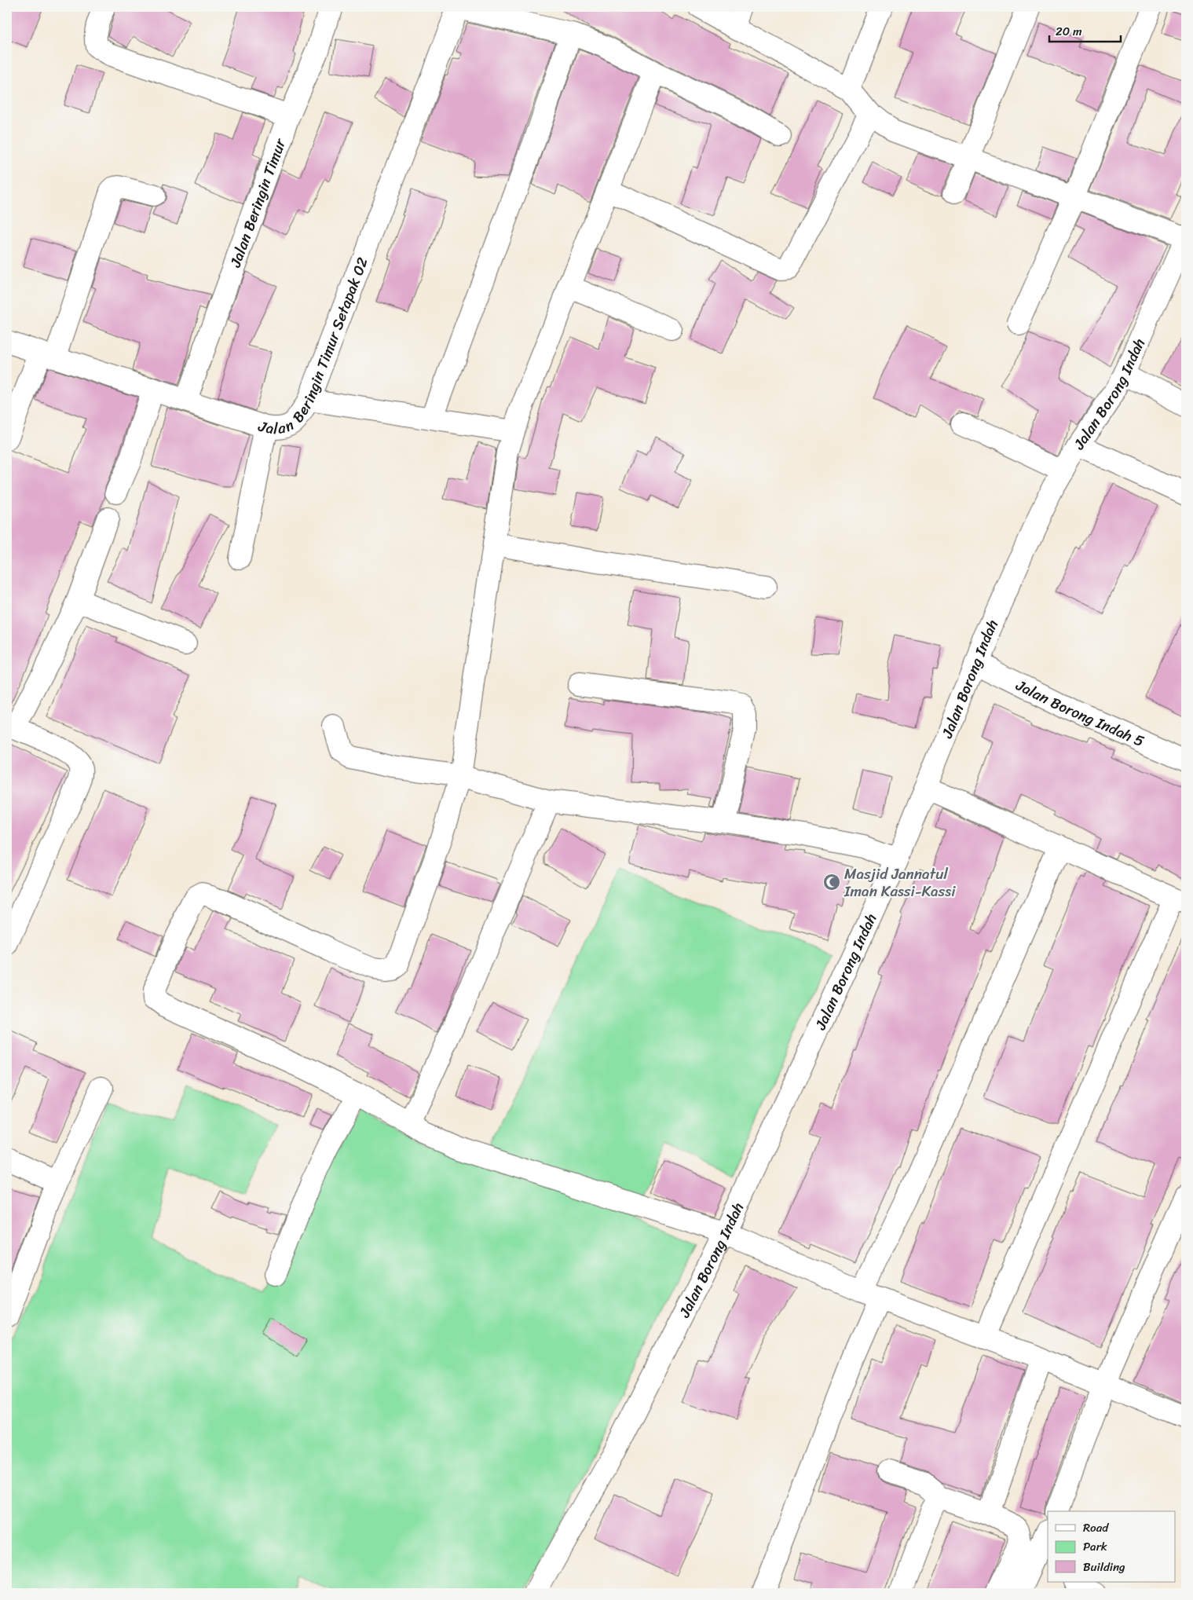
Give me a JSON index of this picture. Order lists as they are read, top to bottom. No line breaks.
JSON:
{"streets":{"street":["Jalan Beringin Timur","Jalan Beringin Timur Setapak 02","Jalan Borong Indah","Jalan Borong Indah 5"]},"crossings":[["Jalan Beringin Timur","Jalan Beringin Timur Setapak 02"],["Jalan Borong Indah","Jalan Borong Indah 5"]],"places":{"mosque":["Masjid Jannatul Iman Kassi-Kassi"]},"legend":["Road","Park","Building"],"scale_bar":"20 m"}
